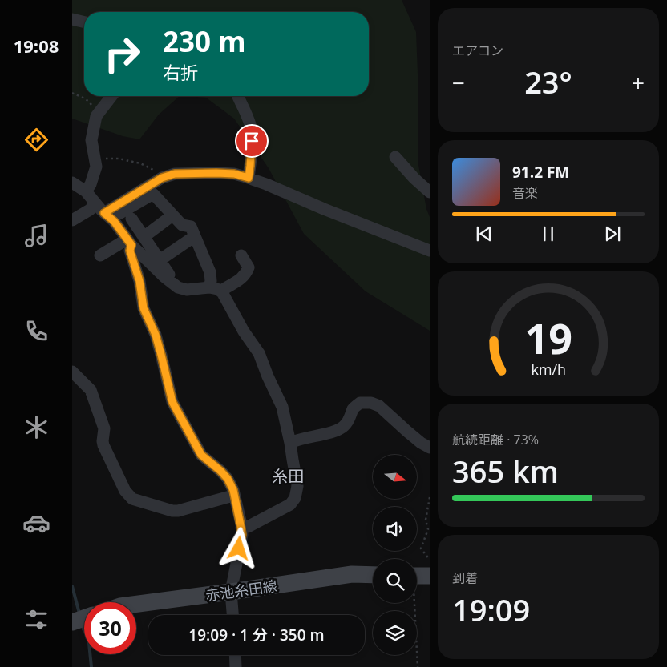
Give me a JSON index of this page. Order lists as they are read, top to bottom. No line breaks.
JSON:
{"streets":{"main road":["赤池糸田線"]},"districts":["糸田"],"north":"right","page":{"tabs":"19:08","tile":["エアコン",["航続距離 · 73%","365 km"],["到着","19:09"]],"turn":["230 m","右折"],"heat":["−","23°","+"],"song":["91.2 FM","音楽"],"limit":"30","trip":"19:09 · 1 分 · 350 m","gauge":["19","km/h"]}}
